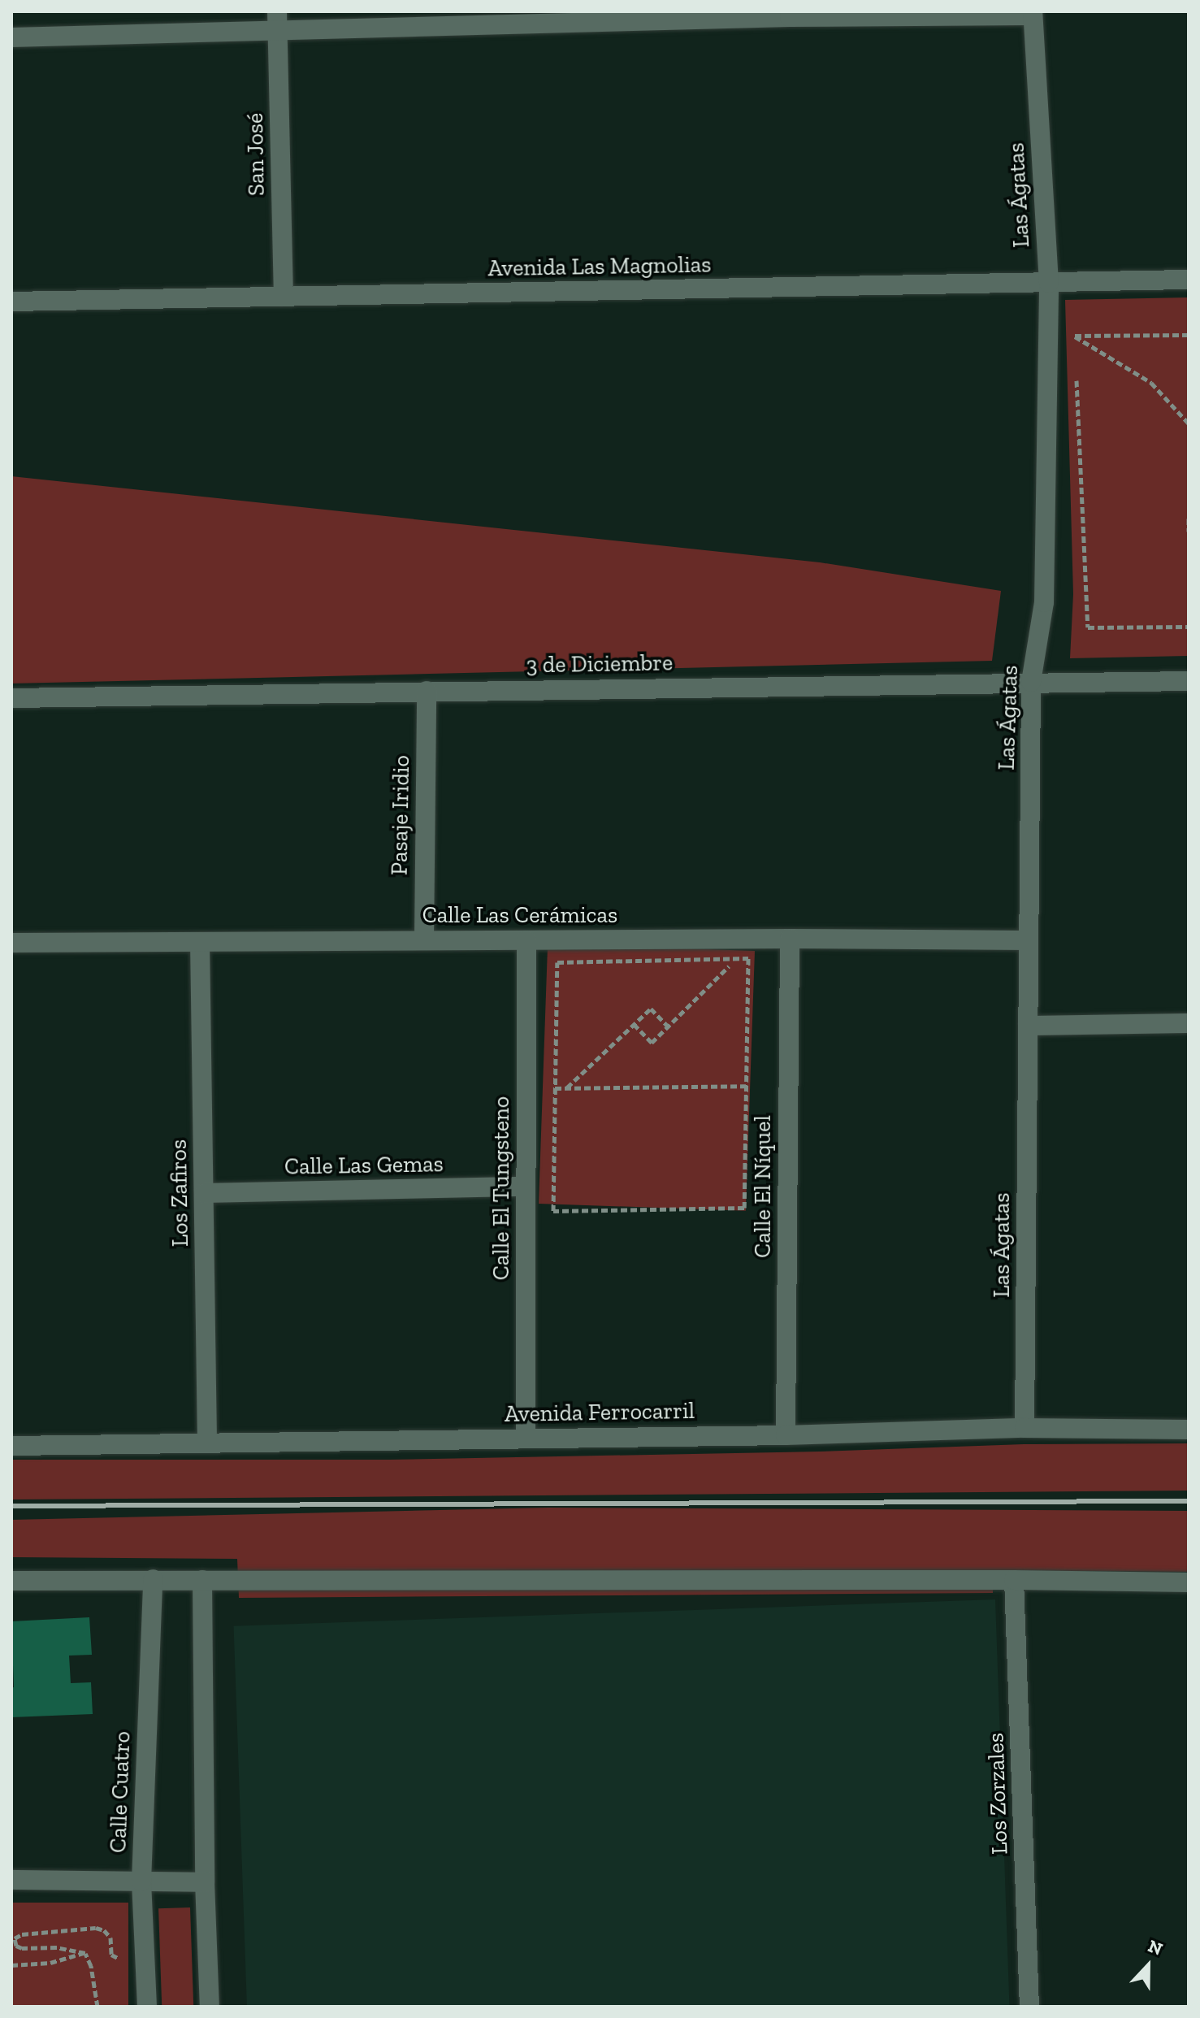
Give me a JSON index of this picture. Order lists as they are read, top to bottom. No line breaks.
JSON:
{"streets":{"street":["San José","Las Ágatas","Avenida Las Magnolias","3 de Diciembre","Pasaje Iridio","Calle Las Cerámicas","Calle Las Gemas","Calle El Níquel","Calle El Tungsteno","Los Zafiros","Avenida Ferrocarril","Calle Cuatro","Los Zorzales"]},"crossings":[["San José","Avenida Las Magnolias"],["Las Ágatas","Avenida Las Magnolias"],["Las Ágatas","3 de Diciembre"],["Las Ágatas","Calle Las Cerámicas"],["Las Ágatas","Avenida Ferrocarril"],["3 de Diciembre","Pasaje Iridio"],["Pasaje Iridio","Calle Las Cerámicas"],["Calle Las Cerámicas","Calle El Níquel"],["Calle Las Cerámicas","Calle El Tungsteno"],["Calle Las Cerámicas","Los Zafiros"],["Calle Las Gemas","Calle El Tungsteno"],["Calle Las Gemas","Los Zafiros"],["Calle El Níquel","Avenida Ferrocarril"],["Calle El Tungsteno","Avenida Ferrocarril"],["Los Zafiros","Avenida Ferrocarril"]],"north":"top"}
